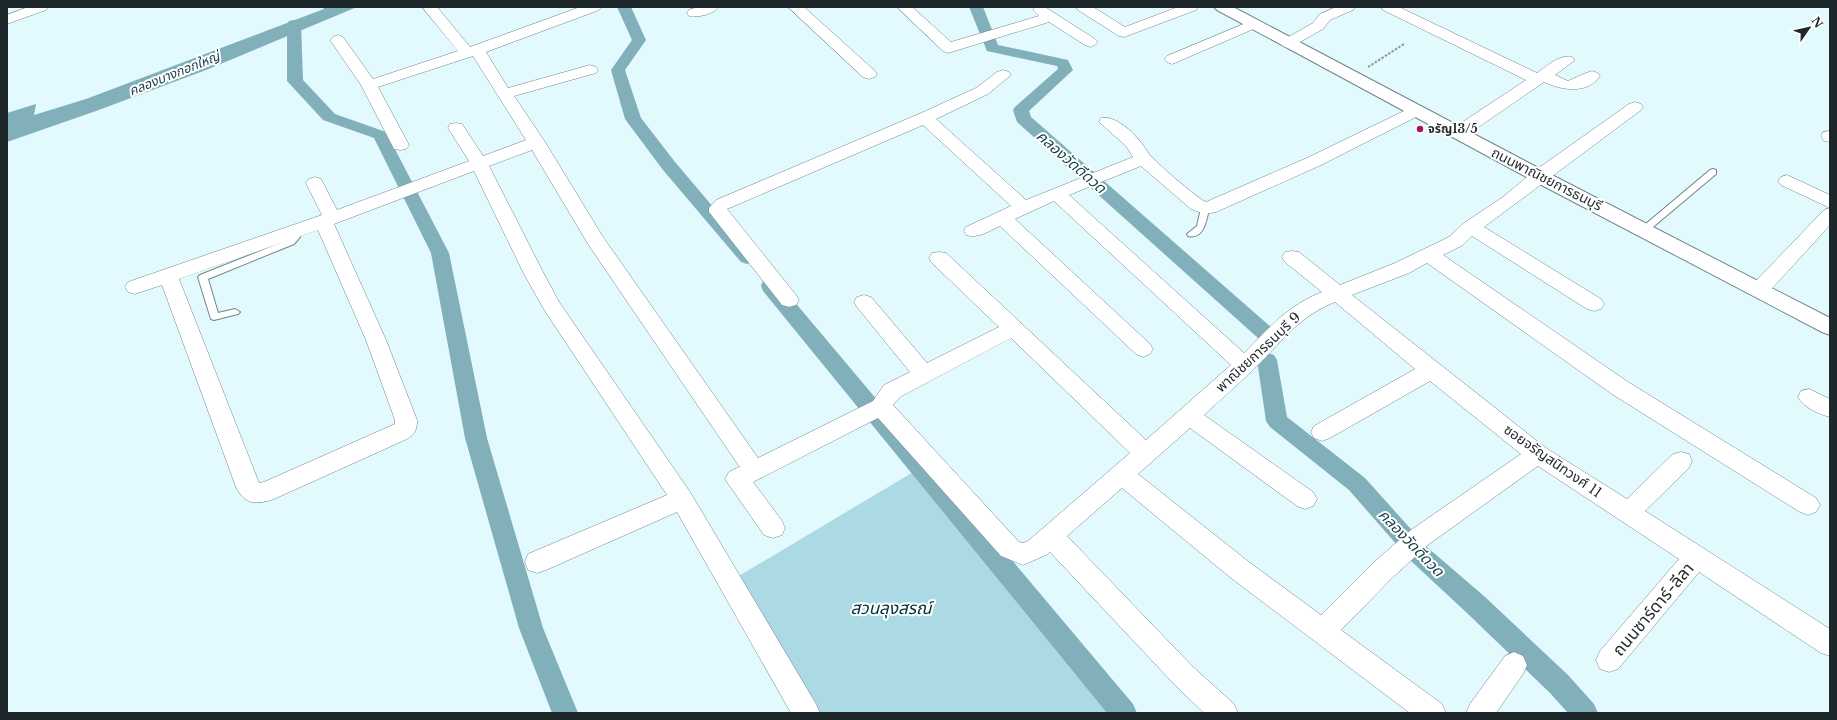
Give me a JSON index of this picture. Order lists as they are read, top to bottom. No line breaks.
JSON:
{"streets":{"main road":["ถนนพาณิชยการธนบุรี"],"street":["พาณิชยการธนบุรี 9","ซอยจรัญสนิทวงศ์ 11","ถนนซาร์ดาร์-ลีลา"]},"crossings":[["ถนนพาณิชยการธนบุรี","พาณิชยการธนบุรี 9"],["พาณิชยการธนบุรี 9","ซอยจรัญสนิทวงศ์ 11"],["ซอยจรัญสนิทวงศ์ 11","ถนนซาร์ดาร์-ลีลา"]],"water":["คลองบางกอกใหญ่","คลองวัดดีดวด"],"parks":["สวนลุงสรณ์"],"places":["จรัญ13/5"],"north":"top right"}
